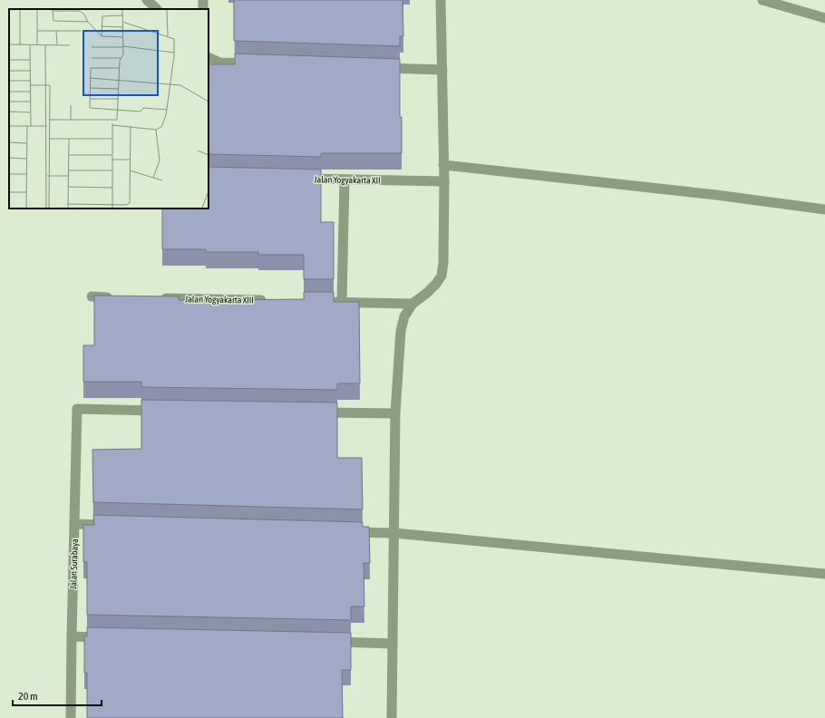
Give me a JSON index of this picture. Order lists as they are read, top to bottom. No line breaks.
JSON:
{"streets":{"street":["Jalan Yogyakarta XII","Jalan Yogyakarta XIII","Jalan Surabaya"]},"scale_bar":"20 m"}
